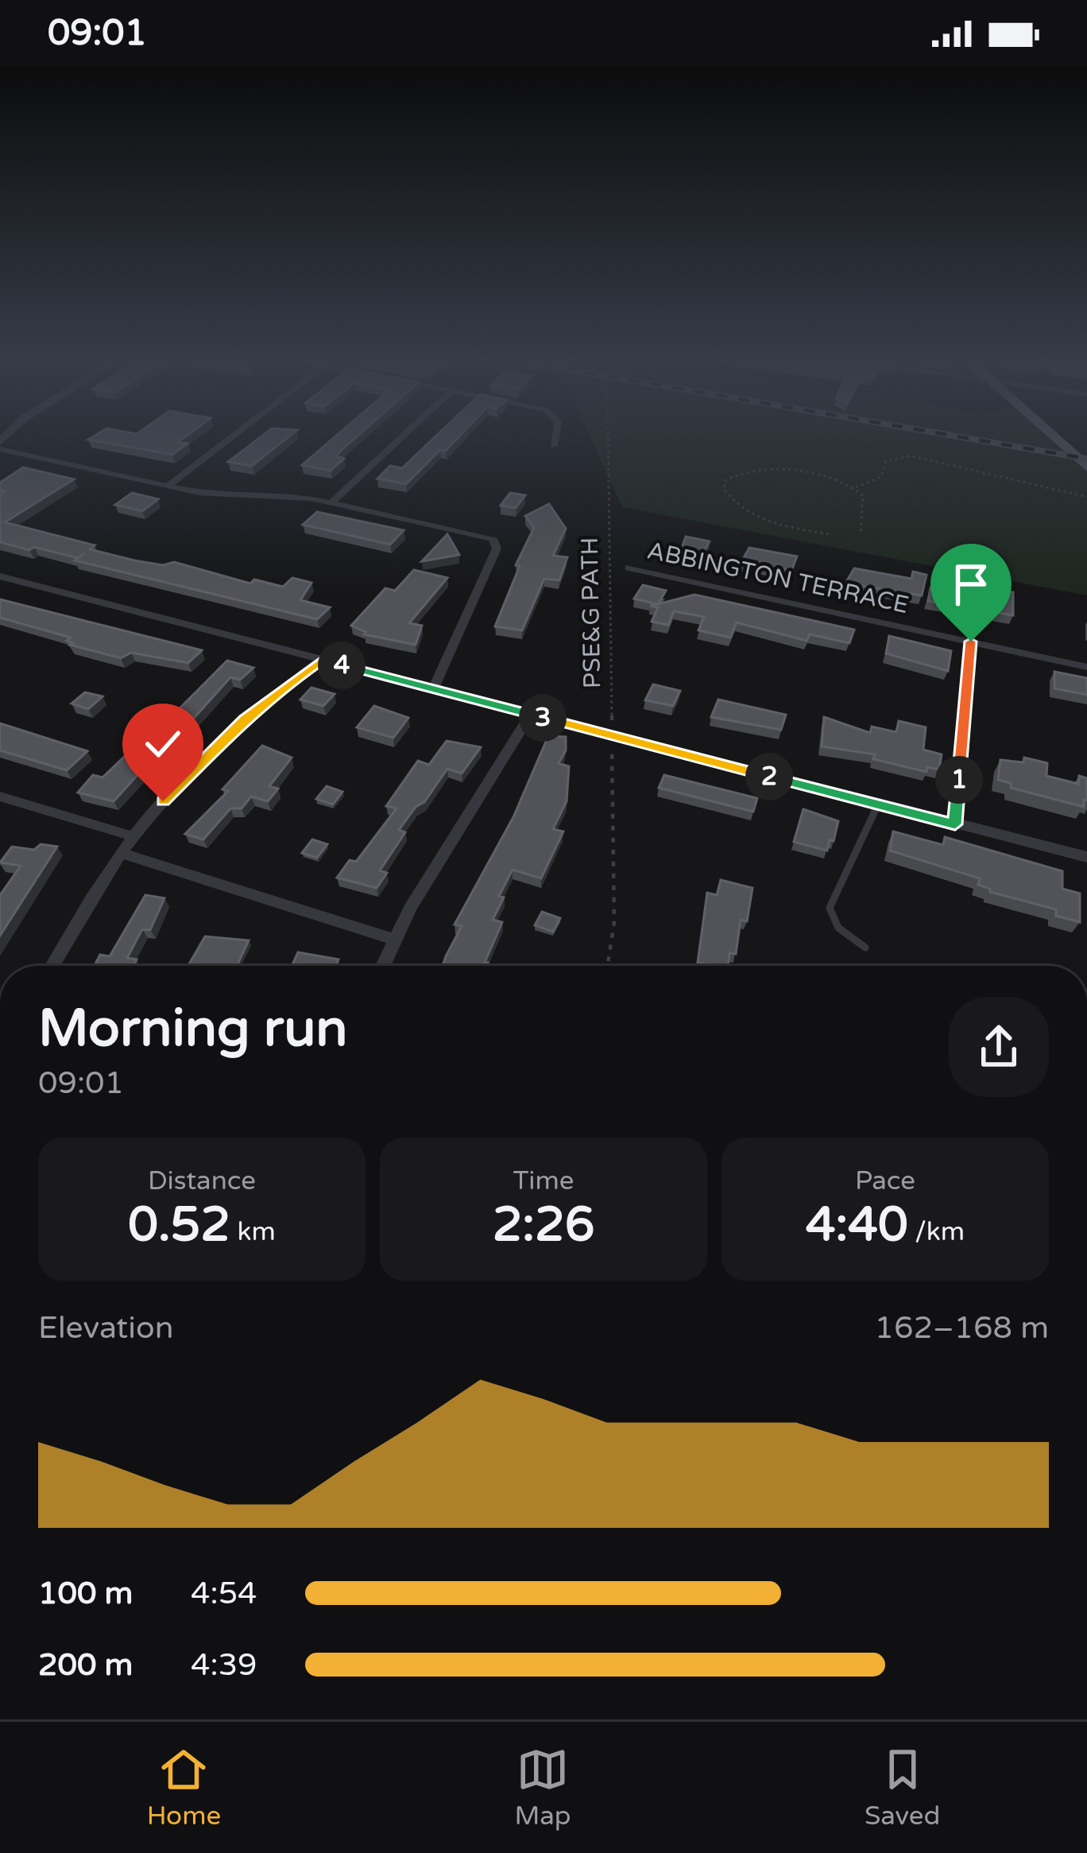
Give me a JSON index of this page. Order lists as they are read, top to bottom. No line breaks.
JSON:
{"streets":{"street":["ABBINGTON TERRACE"],"path":["PSE&G PATH"]},"page":{"status":"09:01","pins":["4","3","2","1"],"heading":["Morning run","09:01"],"stats":[["Distance","0.52 km"],["Time","2:26"],["Pace","4:40 /km"]],"chart":["Elevation","162–168 m"],"list":[{"name":"100 m","note":"4:54"},{"name":"200 m","note":"4:39"}],"tabs":["Home","Map","Saved"]}}
